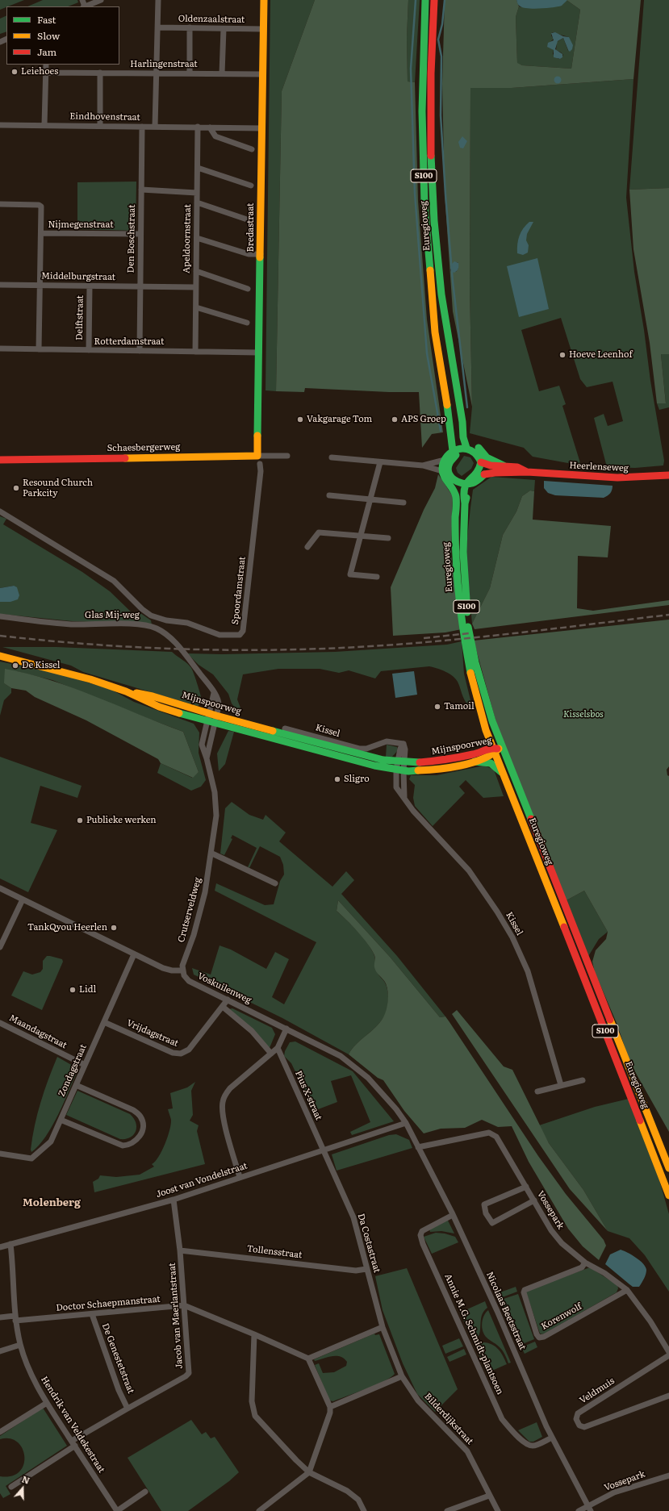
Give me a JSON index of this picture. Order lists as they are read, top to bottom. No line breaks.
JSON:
{"streets":{"main road":["S100","Euregioweg","Bredastraat","Schaesbergerweg","Heerlenseweg","Mijnspoorweg"],"street":["Oldenzaalstraat","Harlingenstraat","Eindhovenstraat","Nijmegenstraat","Den Boschstraat","Apeldoornstraat","Middelburgstraat","Delftstraat","Rotterdamstraat","Spoordamstraat","Glas Mij-weg","Kissel","Crutserveldweg","Voskuilenweg","Maandagstraat","Vrijdagstraat","Zondagstraat","Pius X-straat","Joost van Vondelstraat","Vossepark","Da Costastraat","Tollensstraat","Doctor Schaepmanstraat","Nicolaas Beetsstraat","Jacob van Maerlantstraat","Korenwolf","Annie M.G. Schmidt-plantsoen","De Genestetstraat","Veldmuis","Bilderdijkstraat","Hendrik van Veldekestraat"]},"crossings":[["Oldenzaalstraat","Bredastraat"],["Harlingenstraat","Bredastraat"],["Eindhovenstraat","Bredastraat"],["Eindhovenstraat","Den Boschstraat"],["Eindhovenstraat","Apeldoornstraat"],["S100","Euregioweg"],["S100","Mijnspoorweg"],["Nijmegenstraat","Den Boschstraat"],["Euregioweg","Heerlenseweg"],["Euregioweg","Mijnspoorweg"],["Bredastraat","Rotterdamstraat"],["Bredastraat","Schaesbergerweg"],["Den Boschstraat","Middelburgstraat"],["Den Boschstraat","Rotterdamstraat"],["Apeldoornstraat","Middelburgstraat"],["Apeldoornstraat","Rotterdamstraat"],["Middelburgstraat","Delftstraat"],["Delftstraat","Rotterdamstraat"],["Glas Mij-weg","Mijnspoorweg"],["Glas Mij-weg","Crutserveldweg"],["Mijnspoorweg","Kissel"],["Mijnspoorweg","Crutserveldweg"],["Crutserveldweg","Voskuilenweg"],["Voskuilenweg","Vrijdagstraat"],["Voskuilenweg","Joost van Vondelstraat"],["Voskuilenweg","Nicolaas Beetsstraat"],["Maandagstraat","Zondagstraat"],["Vrijdagstraat","Zondagstraat"],["Pius X-straat","Joost van Vondelstraat"],["Pius X-straat","Da Costastraat"],["Joost van Vondelstraat","Da Costastraat"],["Joost van Vondelstraat","Nicolaas Beetsstraat"],["Joost van Vondelstraat","Jacob van Maerlantstraat"],["Joost van Vondelstraat","Hendrik van Veldekestraat"],["Vossepark","Nicolaas Beetsstraat"],["Vossepark","Korenwolf"],["Da Costastraat","Tollensstraat"],["Da Costastraat","Bilderdijkstraat"],["Tollensstraat","Jacob van Maerlantstraat"],["Doctor Schaepmanstraat","Jacob van Maerlantstraat"],["Doctor Schaepmanstraat","De Genestetstraat"],["Doctor Schaepmanstraat","Hendrik van Veldekestraat"],["Nicolaas Beetsstraat","Annie M.G. Schmidt-plantsoen"],["Jacob van Maerlantstraat","De Genestetstraat"],["Jacob van Maerlantstraat","Hendrik van Veldekestraat"]],"districts":["Molenberg"],"parks":["Kisselsbos"],"places":["Leiehoes","Hoeve Leenhof","Vakgarage Tom","APS Groep","Resound Church Parkcity","De Kissel","Tamoil","Sligro","Publieke werken","TankQyou Heerlen","Lidl"],"legend":["Fast","Slow","Jam"],"north":"top"}
